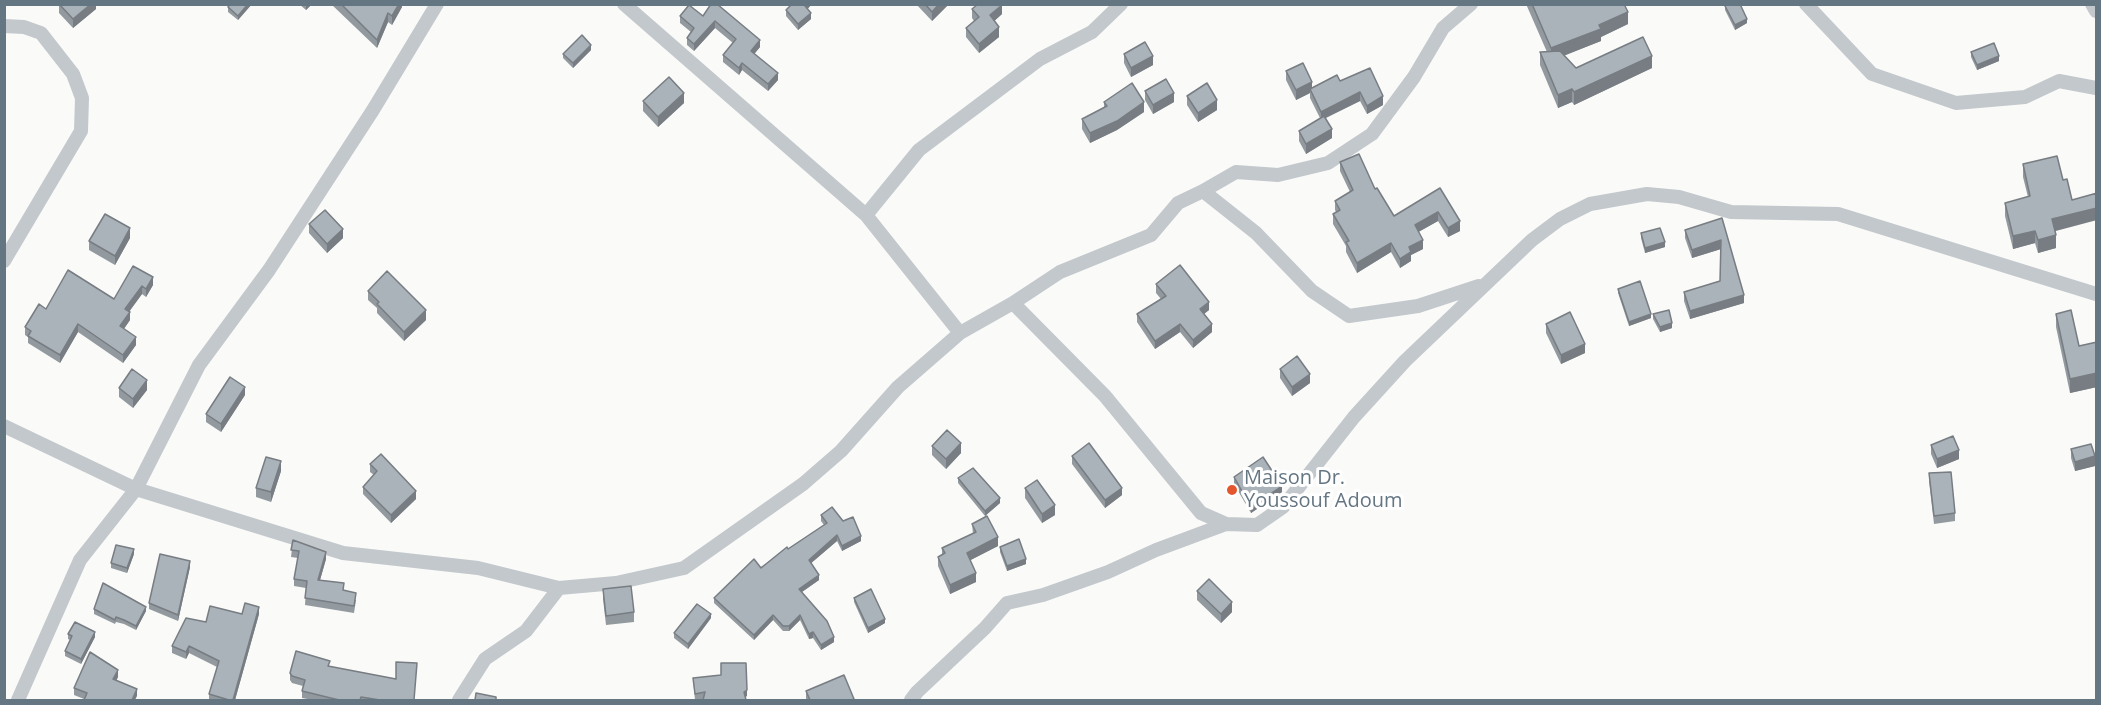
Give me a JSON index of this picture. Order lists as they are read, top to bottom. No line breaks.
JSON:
{"places":["Maison Dr. Youssouf Adoum"]}
